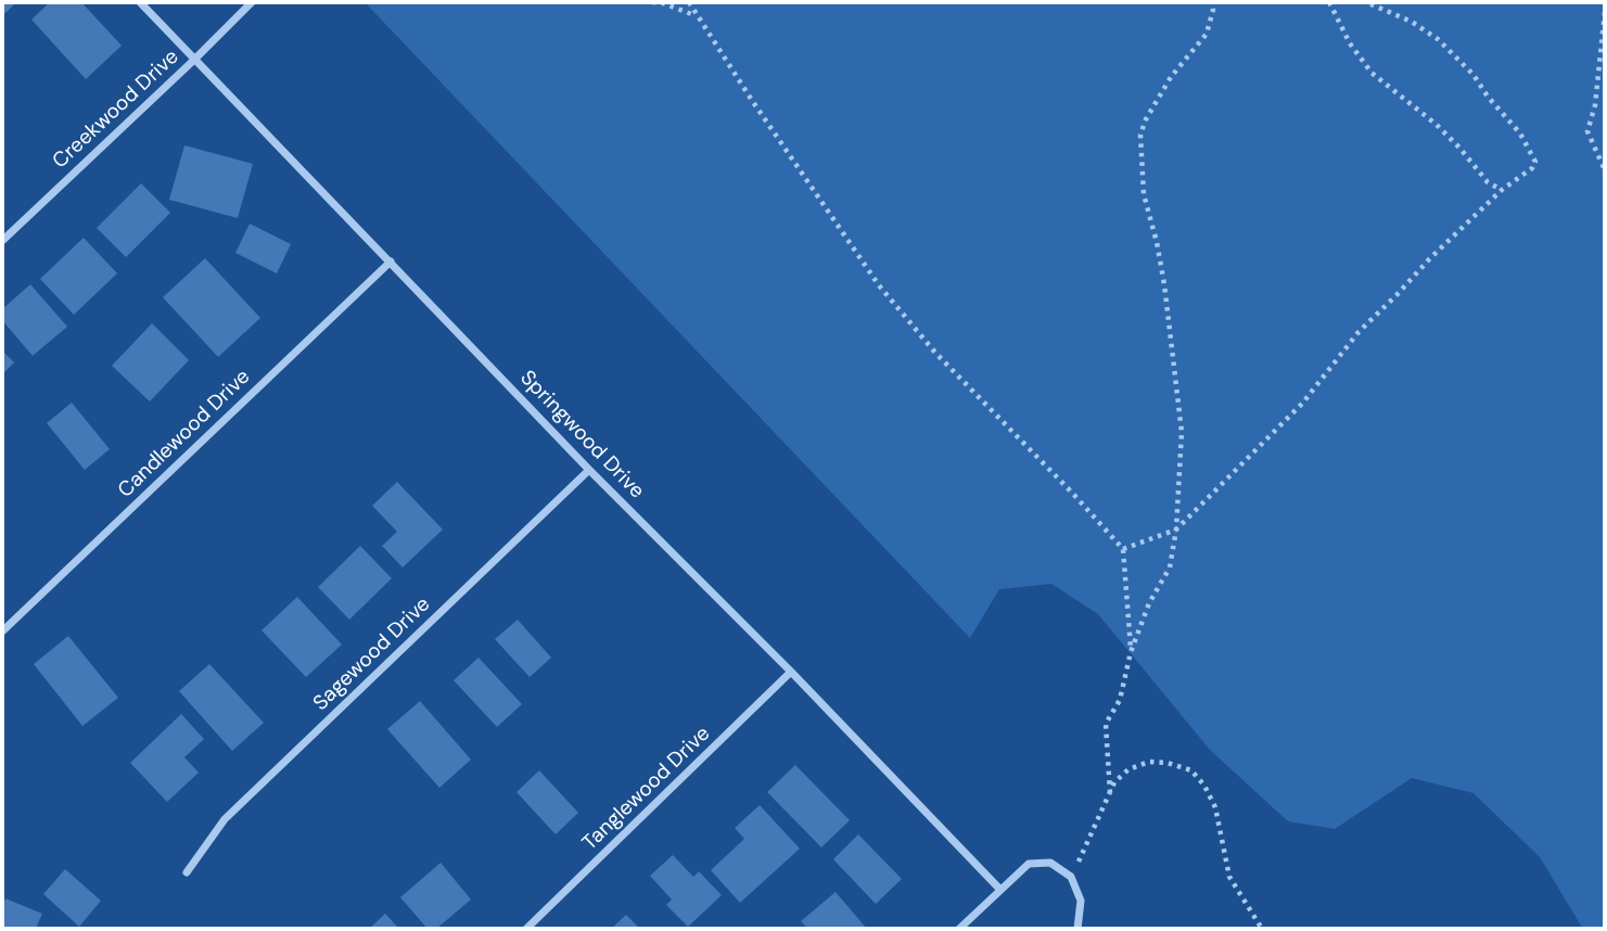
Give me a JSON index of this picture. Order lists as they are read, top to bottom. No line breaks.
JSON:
{"streets":{"street":["Creekwood Drive","Candlewood Drive","Springwood Drive","Sagewood Drive","Tanglewood Drive"]},"crossings":[["Creekwood Drive","Springwood Drive"],["Candlewood Drive","Springwood Drive"],["Springwood Drive","Sagewood Drive"],["Springwood Drive","Tanglewood Drive"]]}
